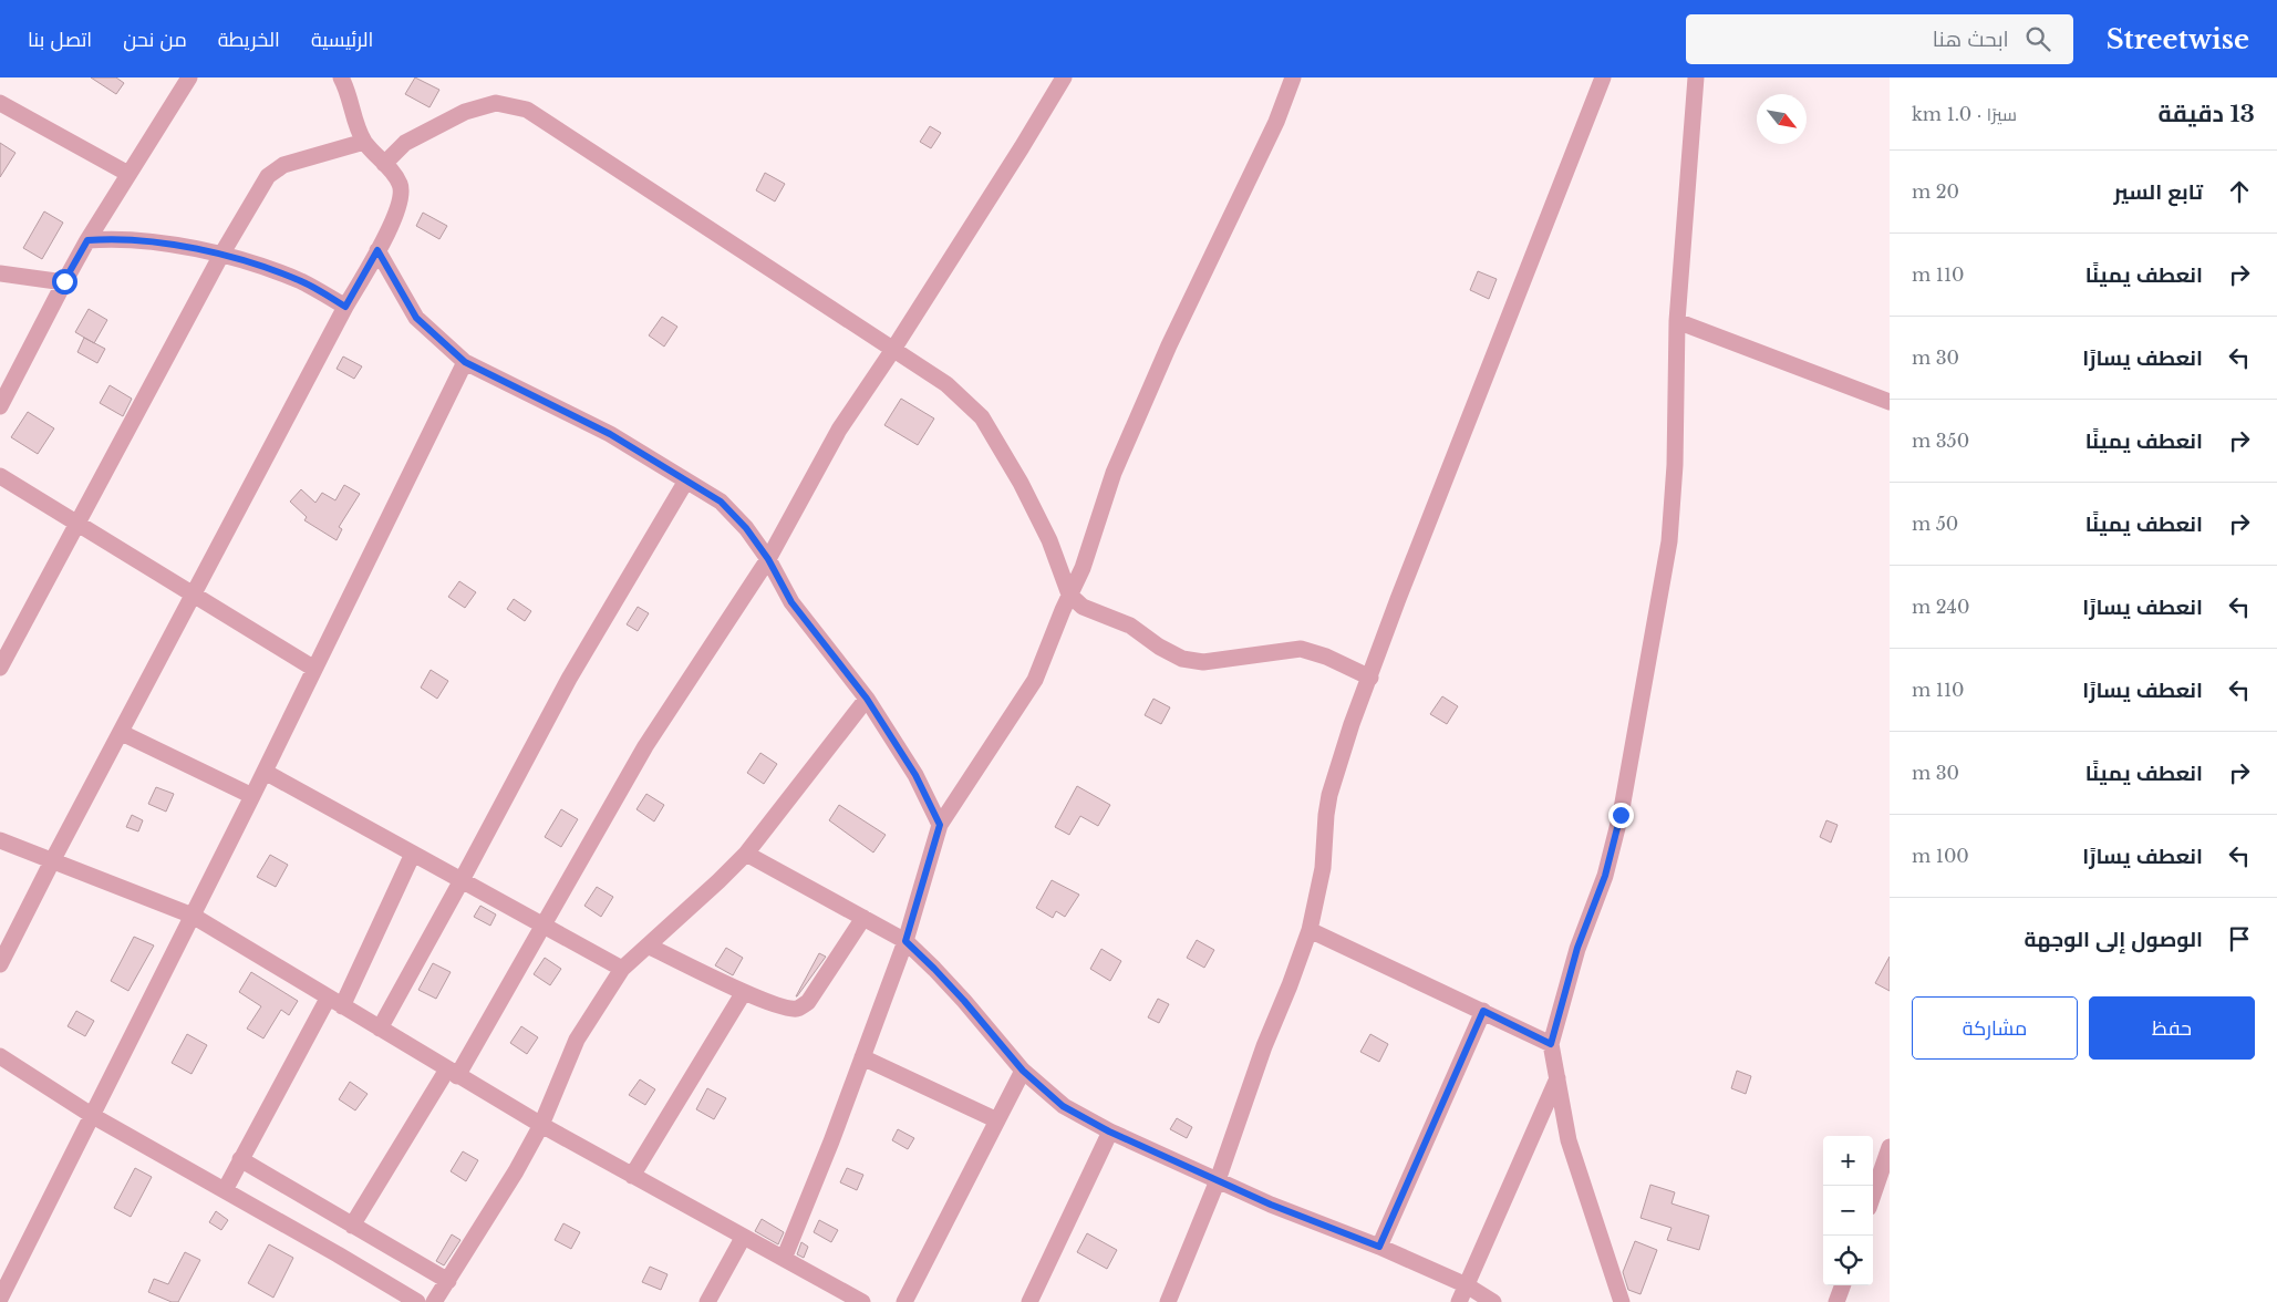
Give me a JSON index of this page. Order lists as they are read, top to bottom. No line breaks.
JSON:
{"north":"bottom right","page":{"header":"Streetwise","search":"ابحث هنا","nav":["الرئيسية","الخريطة","من نحن","اتصل بنا"],"heading":["13 دقيقة","سيرًا · 1.0 km"],"list":[["تابع السير","20 m"],["انعطف يمينًا","110 m"],["انعطف يسارًا","30 m"],["انعطف يمينًا","350 m"],["انعطف يمينًا","50 m"],["انعطف يسارًا","240 m"],["انعطف يسارًا","110 m"],["انعطف يمينًا","30 m"],["انعطف يسارًا","100 m"],"الوصول إلى الوجهة"],"buttons":["حفظ","مشاركة"],"map_buttons":["+","−"]}}
